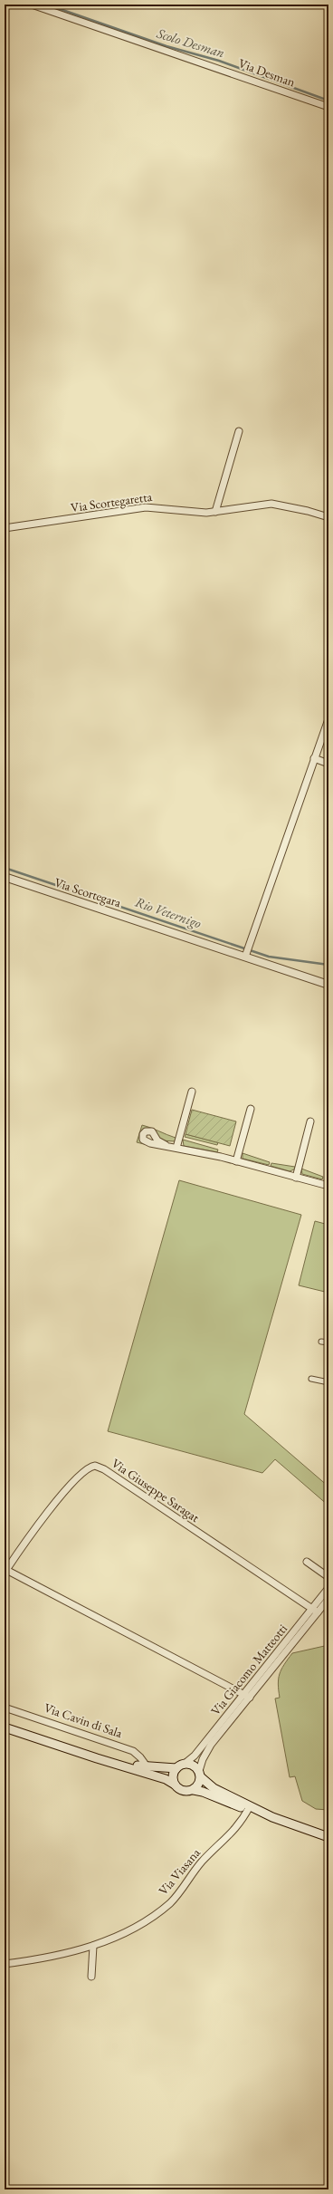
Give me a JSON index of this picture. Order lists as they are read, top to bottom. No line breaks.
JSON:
{"streets":{"street":["Via Desman","Via Scortegaretta","Via Scortegara","Via Giuseppe Saragat","Via Giacomo Matteotti","Via Cavin di Sala","Via Viasana"]},"crossings":[["Via Giuseppe Saragat","Via Giacomo Matteotti"]],"water":["Scolo Desman","Rio Veternigo"]}
